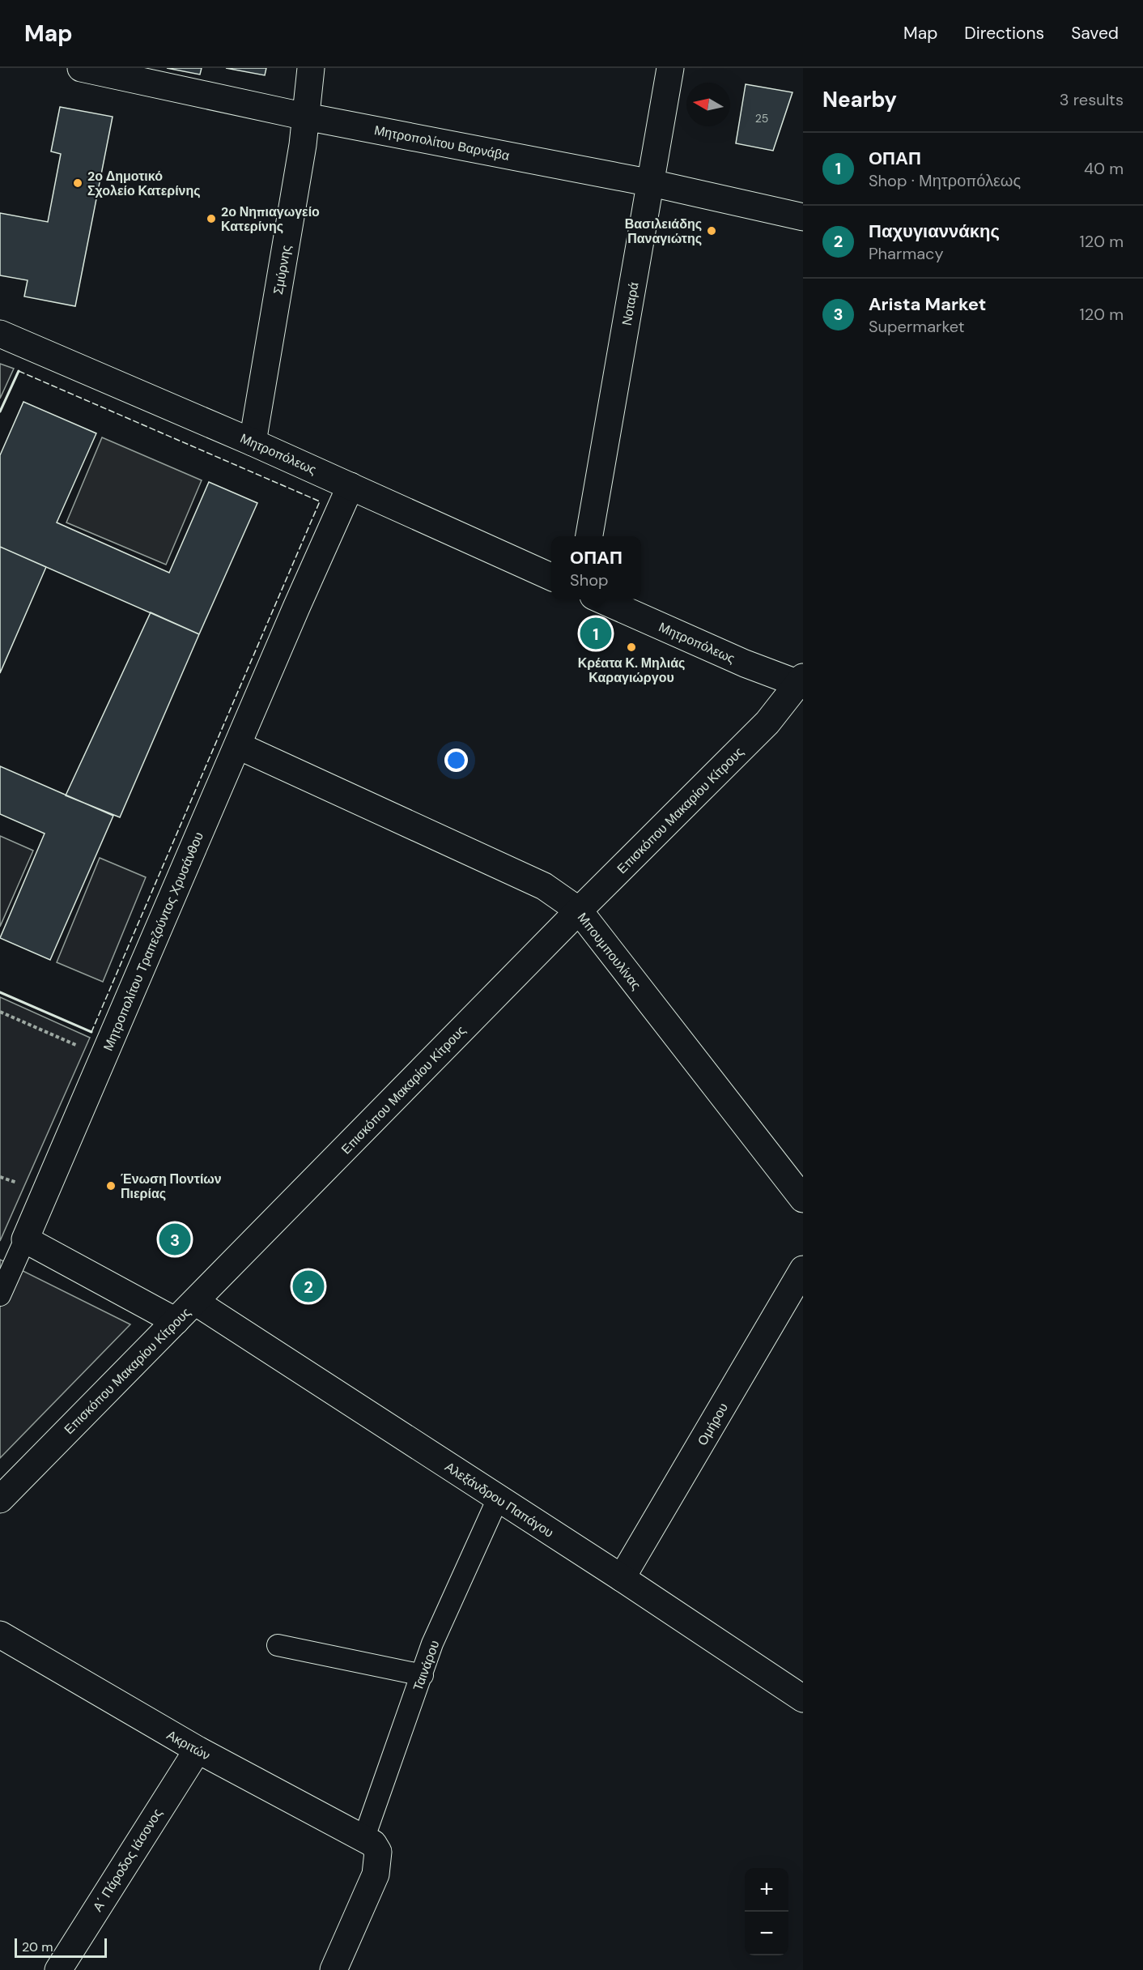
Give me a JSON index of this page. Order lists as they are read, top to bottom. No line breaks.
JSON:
{"streets":{"street":["Μητροπολίτου Βαρνάβα","Σμύρνης","Νοταρά","Μητροπόλεως","Επισκόπου Μακαρίου Κίτρους","Μητροπολίτου Τραπεζούντος Χρυσάνθου","Μπουμπουλίνας","Ομήρου","Αλεξάνδρου Παπάγου","Ταινάρου","Ακριτών","Α΄ Πάροδος Ιάσονος"]},"crossings":[["Μητροπολίτου Βαρνάβα","Σμύρνης"],["Μητροπολίτου Βαρνάβα","Νοταρά"],["Σμύρνης","Μητροπόλεως"],["Μητροπόλεως","Επισκόπου Μακαρίου Κίτρους"],["Μητροπόλεως","Μητροπολίτου Τραπεζούντος Χρυσάνθου"],["Επισκόπου Μακαρίου Κίτρους","Μπουμπουλίνας"],["Επισκόπου Μακαρίου Κίτρους","Αλεξάνδρου Παπάγου"],["Μητροπολίτου Τραπεζούντος Χρυσάνθου","Μπουμπουλίνας"],["Ομήρου","Αλεξάνδρου Παπάγου"],["Αλεξάνδρου Παπάγου","Ταινάρου"],["Ταινάρου","Ακριτών"],["Ακριτών","Α΄ Πάροδος Ιάσονος"]],"places":["2ο Δημοτικό Σχολείο Κατερίνης","2ο Νηπιαγωγείο Κατερίνης","Βασιλειάδης Παναγιώτης","Κρέατα Κ. Μηλιάς Καραγιώργου","Ένωση Ποντίων Πιερίας"],"house_numbers":["25"],"scale_bar":"20 m","north":"left","page":{"header":"Map","nav":["Map","Directions","Saved"],"heading":["Nearby","3 results"],"list":[{"mark":"1","name":"ΟΠΑΠ","note":"Shop · Μητροπόλεως","value":"40 m"},{"mark":"2","name":"Παχυγιαννάκης","note":"Pharmacy","value":"120 m"},{"mark":"3","name":"Arista Market","note":"Supermarket","value":"120 m"}],"popup":["ΟΠΑΠ","Shop"],"pins":["1","3","2"],"map_buttons":["+","−"],"scale":"20 m"}}
